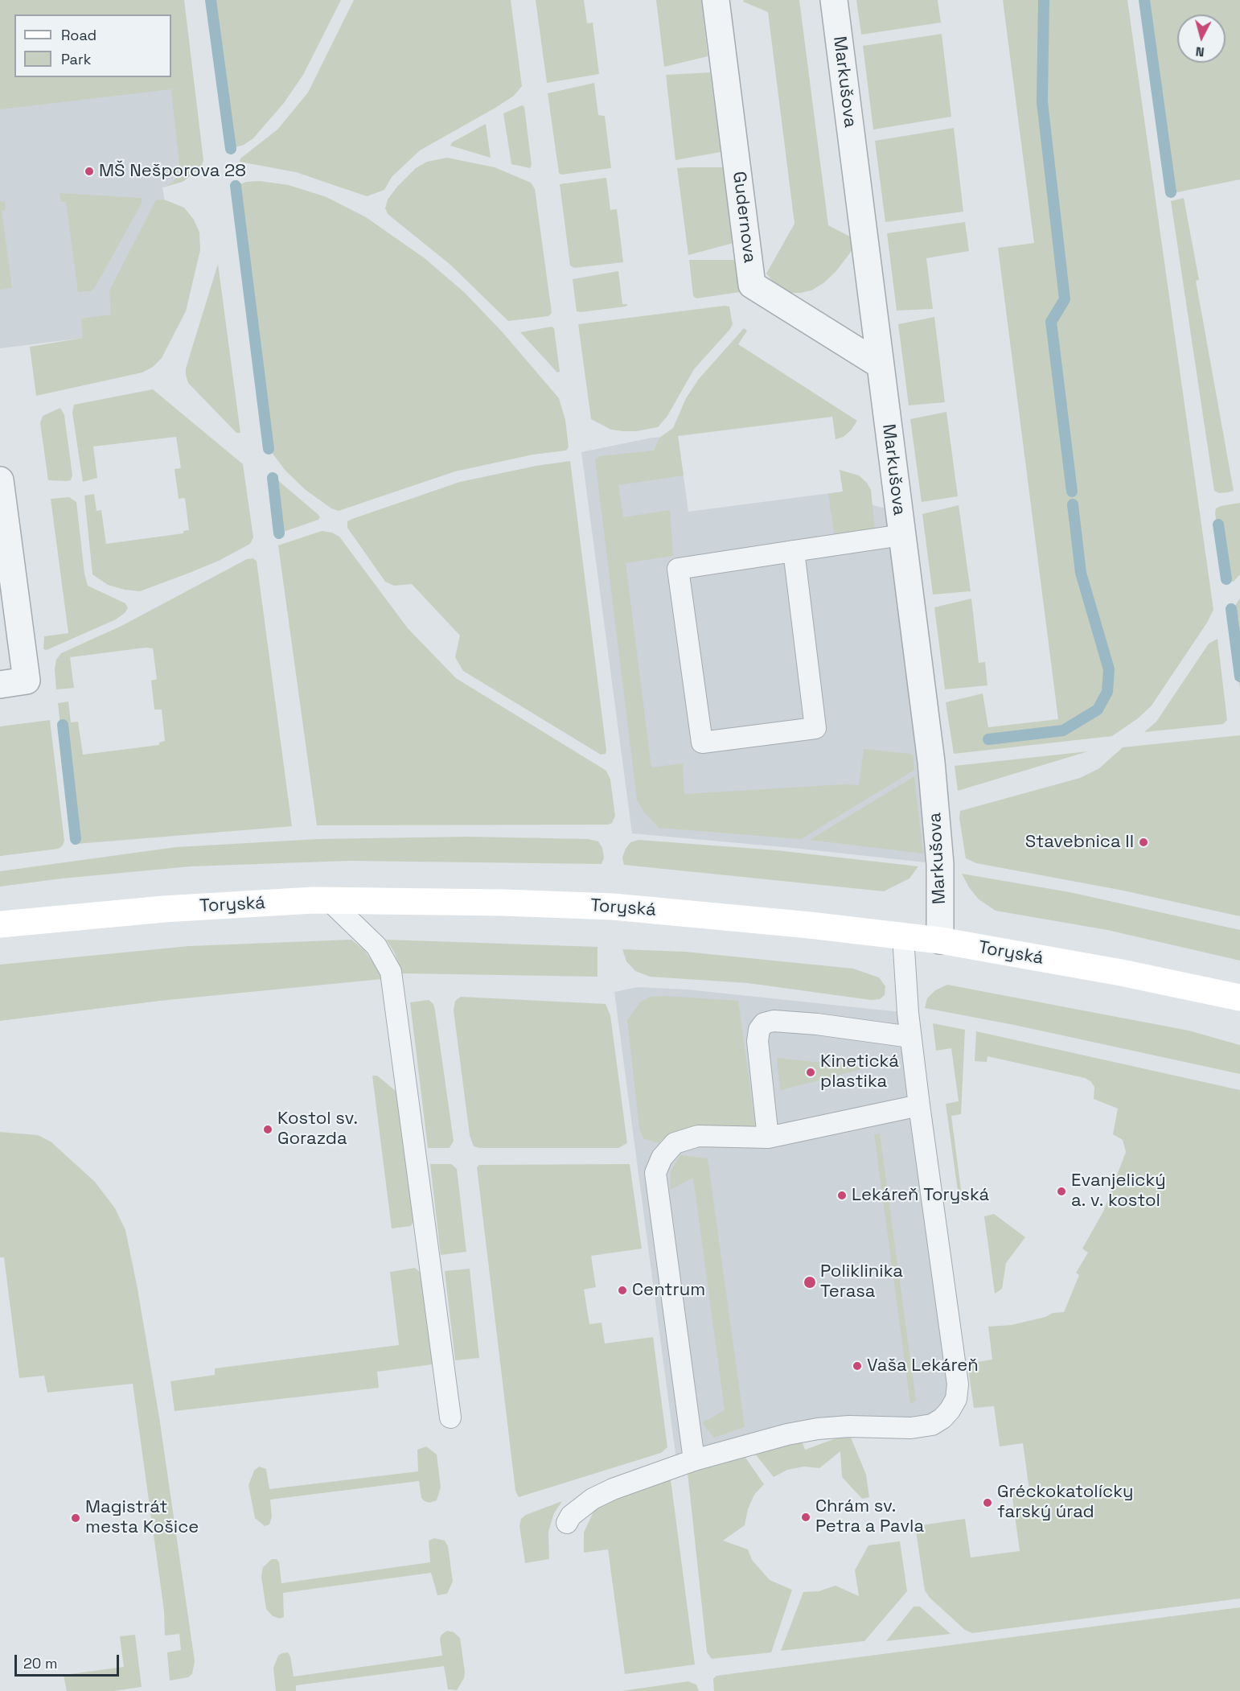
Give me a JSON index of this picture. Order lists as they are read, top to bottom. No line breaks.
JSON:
{"streets":{"street":["Markušova","Gudernova","Toryská"]},"crossings":[["Markušova","Gudernova"],["Markušova","Toryská"]],"places":["MŠ Nešporova 28","Stavebnica II","Kinetická plastika","Kostol sv. Gorazda","Evanjelický a. v. kostol","Lekáreň Toryská","Poliklinika Terasa","Centrum","Vaša Lekáreň","Gréckokatolícky farský úrad","Chrám sv. Petra a Pavla","Magistrát mesta Košice"],"legend":["Road","Park"],"scale_bar":"20 m","north":"bottom"}
